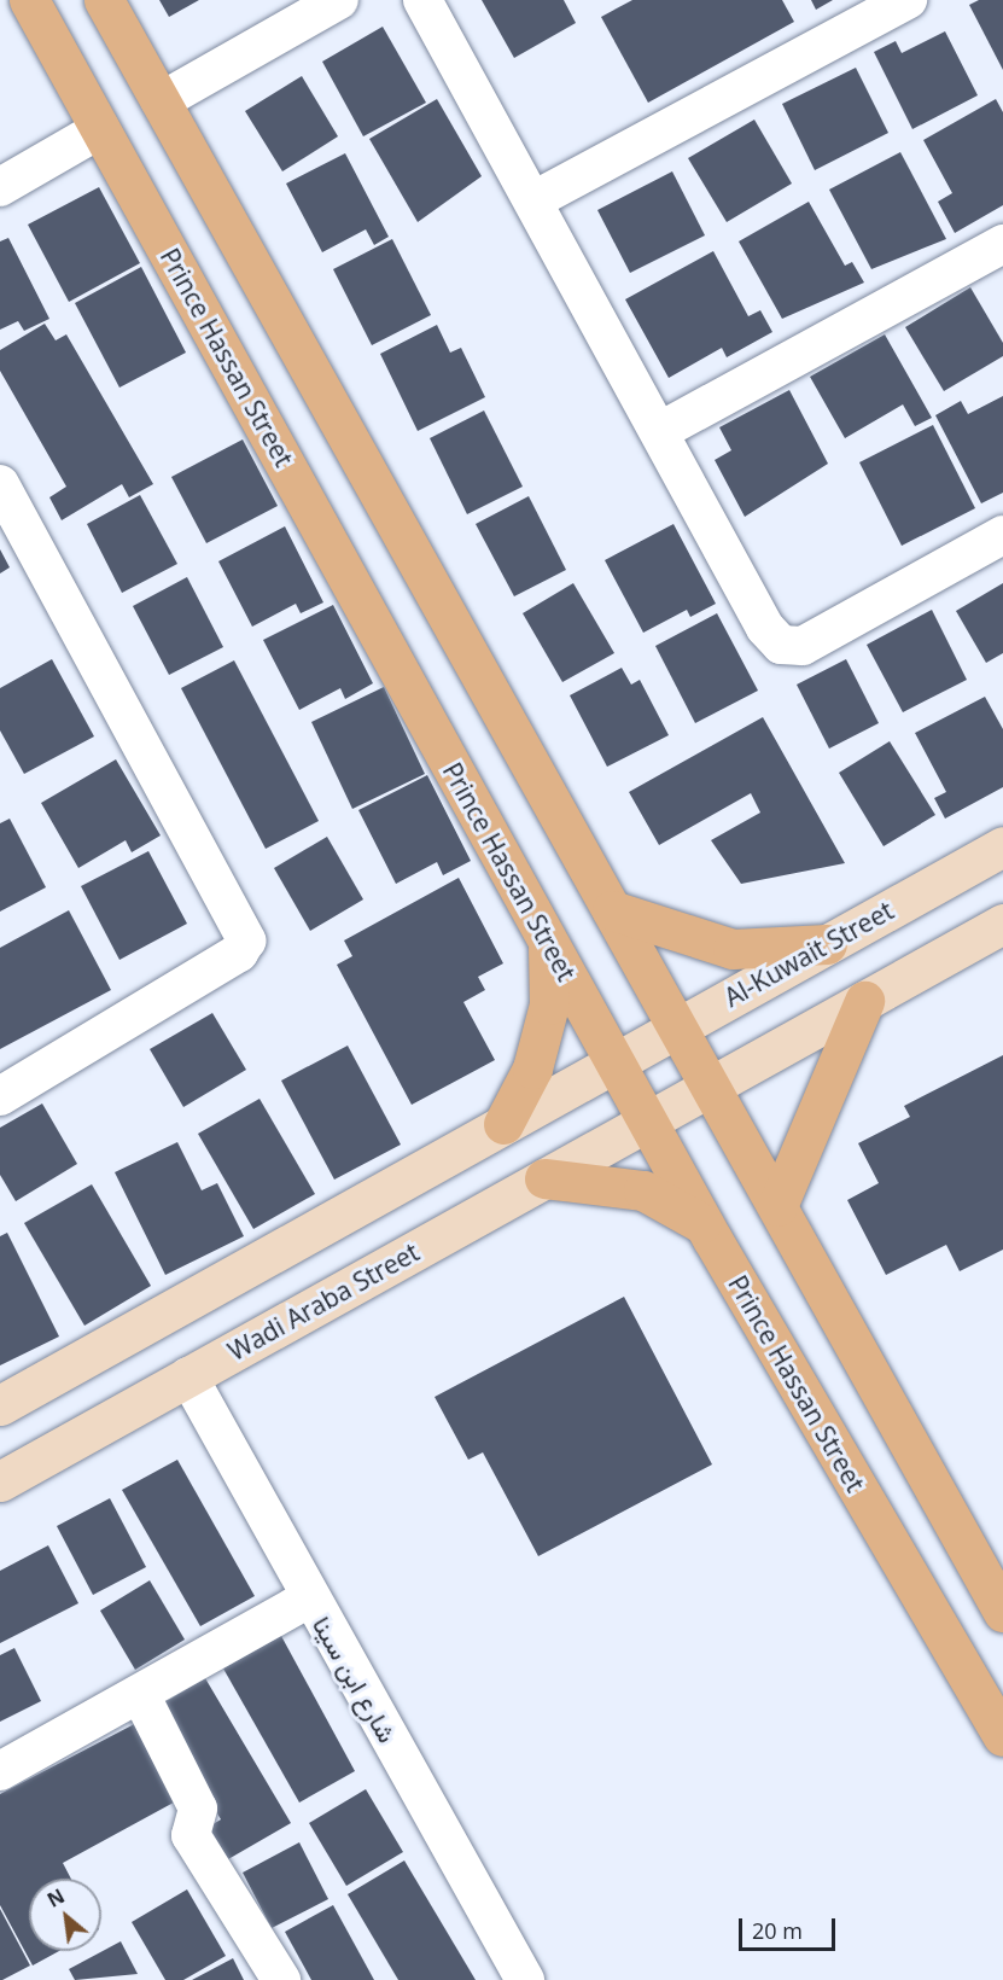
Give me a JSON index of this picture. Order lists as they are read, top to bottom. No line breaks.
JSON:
{"streets":{"main road":["Prince Hassan Street","Al-Kuwait Street","Wadi Araba Street"],"street":["شارع ابن سينا"]},"crossings":[["Prince Hassan Street","Al-Kuwait Street"],["Prince Hassan Street","Wadi Araba Street"],["Wadi Araba Street","شارع ابن سينا"]],"scale_bar":"20 m","north":"top left"}
